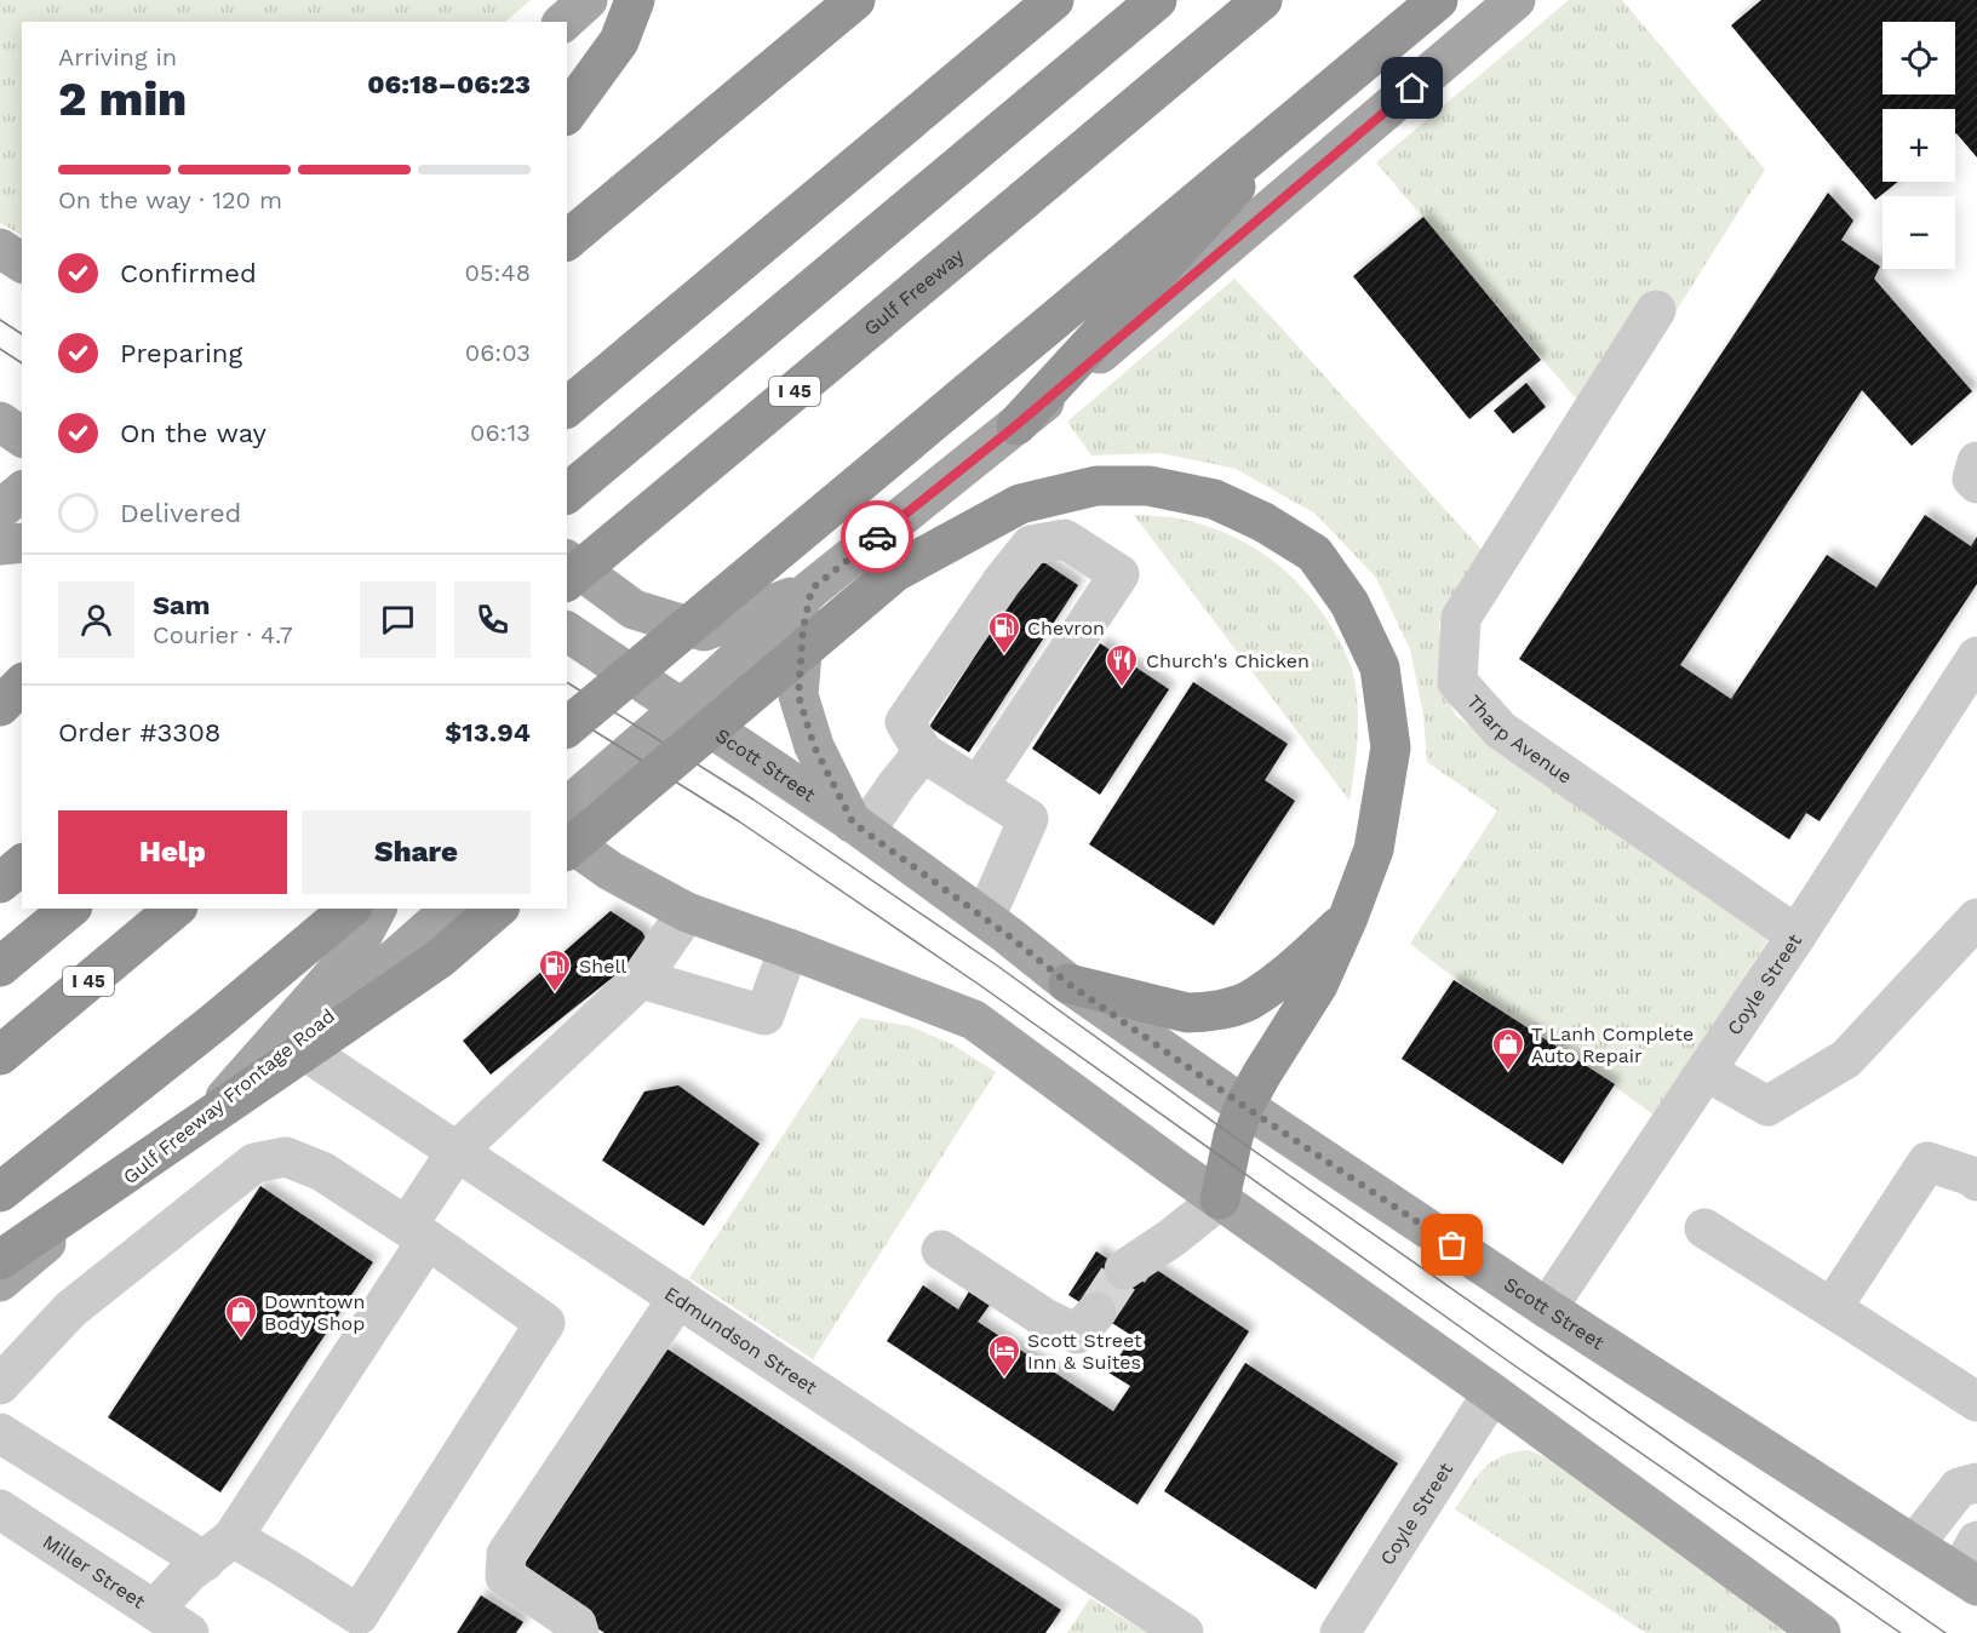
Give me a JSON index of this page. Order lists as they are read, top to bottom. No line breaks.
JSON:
{"streets":{"highway":["Gulf Freeway","I 45"],"main road":["Scott Street","Gulf Freeway Frontage Road"],"street":["Tharp Avenue","Coyle Street","Edmundson Street","Miller Street"]},"crossings":[["Tharp Avenue","Coyle Street"],["Scott Street","Coyle Street"],["Gulf Freeway Frontage Road","Edmundson Street"]],"places":{"fuel station":["Chevron","Shell"],"restaurant":["Church's Chicken"],"shop":["T Lanh Complete Auto Repair","Downtown Body Shop"],"hotel":["Scott Street Inn & Suites"]},"page":{"map_buttons":["+","−"],"heading":["2 min","Arriving in","06:18–06:23"],"panel":["Sam","Courier · 4.7","Order #3308","$13.94"],"bar":"On the way · 120 m","list":[["Confirmed","05:48"],["Preparing","06:03"],["On the way","06:13"],"Delivered"],"buttons":["Help","Share"]}}
